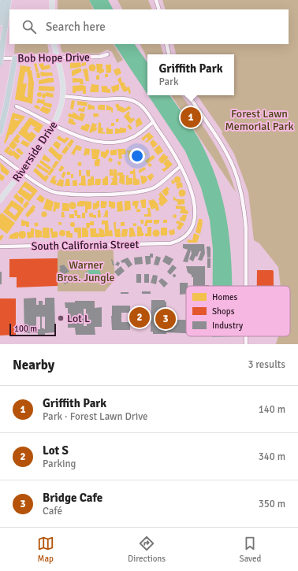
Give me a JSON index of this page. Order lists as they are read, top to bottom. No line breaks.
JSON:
{"streets":{"main road":["Bob Hope Drive","Riverside Drive"],"street":["South California Street"]},"crossings":[["Bob Hope Drive","Riverside Drive"]],"parks":["Forest Lawn Memorial Park","Warner Bros. Jungle"],"places":["Lot L"],"legend":["Homes","Shops","Industry"],"scale_bar":"100 m","page":{"search":"Search here","popup":["Griffith Park","Park"],"pins":["1","2","3"],"scale":"100 m","heading":["Nearby","3 results"],"list":[{"mark":"1","name":"Griffith Park","note":"Park · Forest Lawn Drive","value":"140 m"},{"mark":"2","name":"Lot S","note":"Parking","value":"340 m"},{"mark":"3","name":"Bridge Cafe","note":"Café","value":"350 m"}],"nav":["Map","Directions","Saved"]}}
